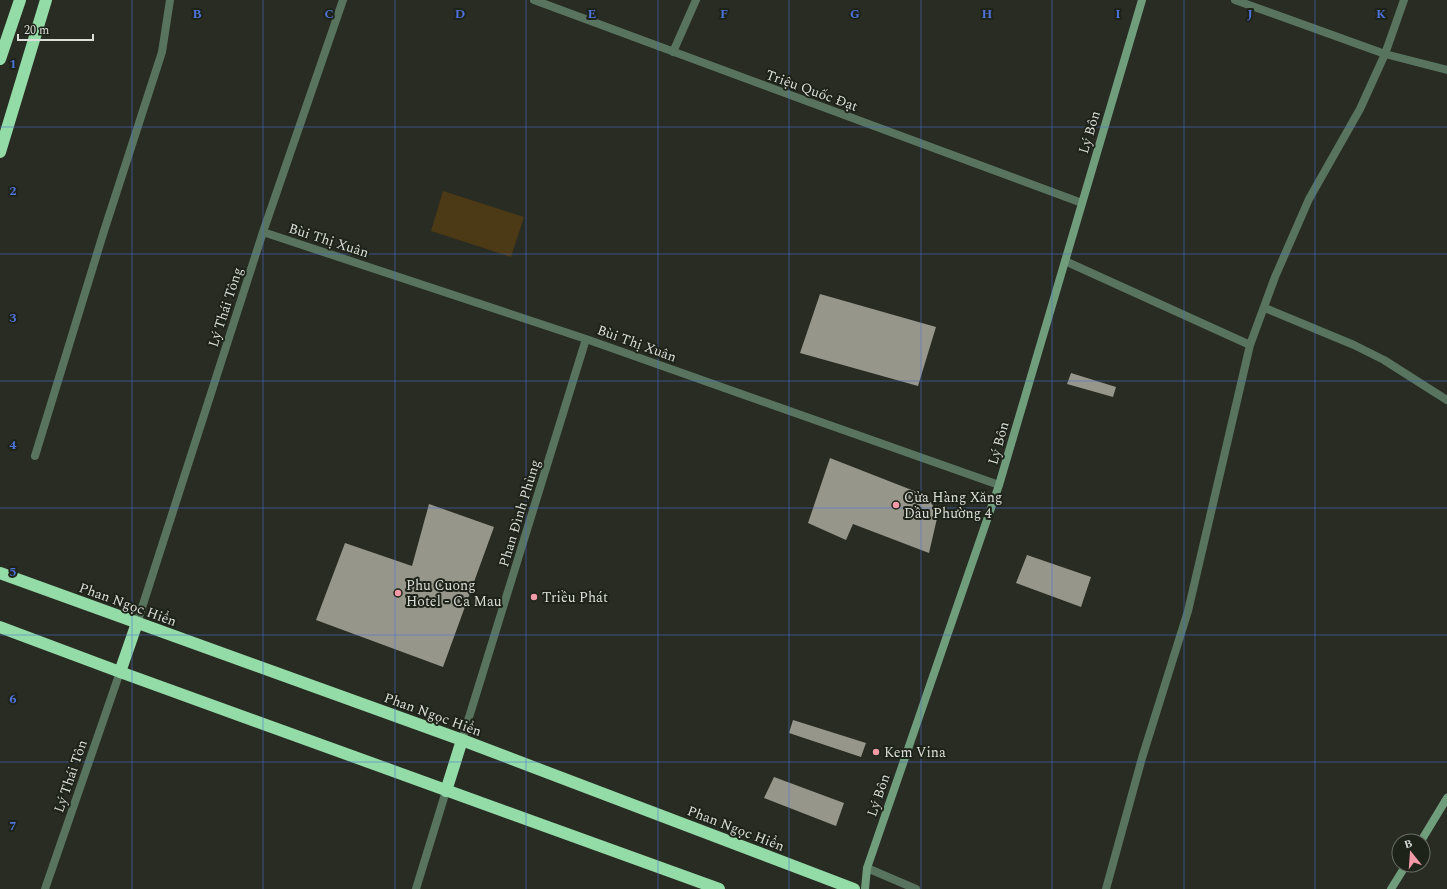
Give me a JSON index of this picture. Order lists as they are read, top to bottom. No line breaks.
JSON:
{"streets":{"highway":["Phan Ngọc Hiển"],"street":["Triệu Quốc Đạt","Lý Bôn","Bùi Thị Xuân","Lý Thái Tông","Phan Đình Phùng","Lý Thái Tôn"]},"crossings":[["Triệu Quốc Đạt","Lý Bôn"],["Lý Bôn","Bùi Thị Xuân"],["Bùi Thị Xuân","Lý Thái Tông"],["Bùi Thị Xuân","Phan Đình Phùng"],["Lý Thái Tông","Phan Ngọc Hiển"],["Phan Đình Phùng","Phan Ngọc Hiển"]],"places":["Cửa Hàng Xăng Dầu Phường 4","Phu Cuong Hotel - Ca Mau","Triều Phát","Kem Vina"],"scale_bar":"20 m","north":"top","grid":{"columns":["B","C","D","E","F","G","H","I","J","K"],"rows":["1","2","3","4","5","6","7"]}}
